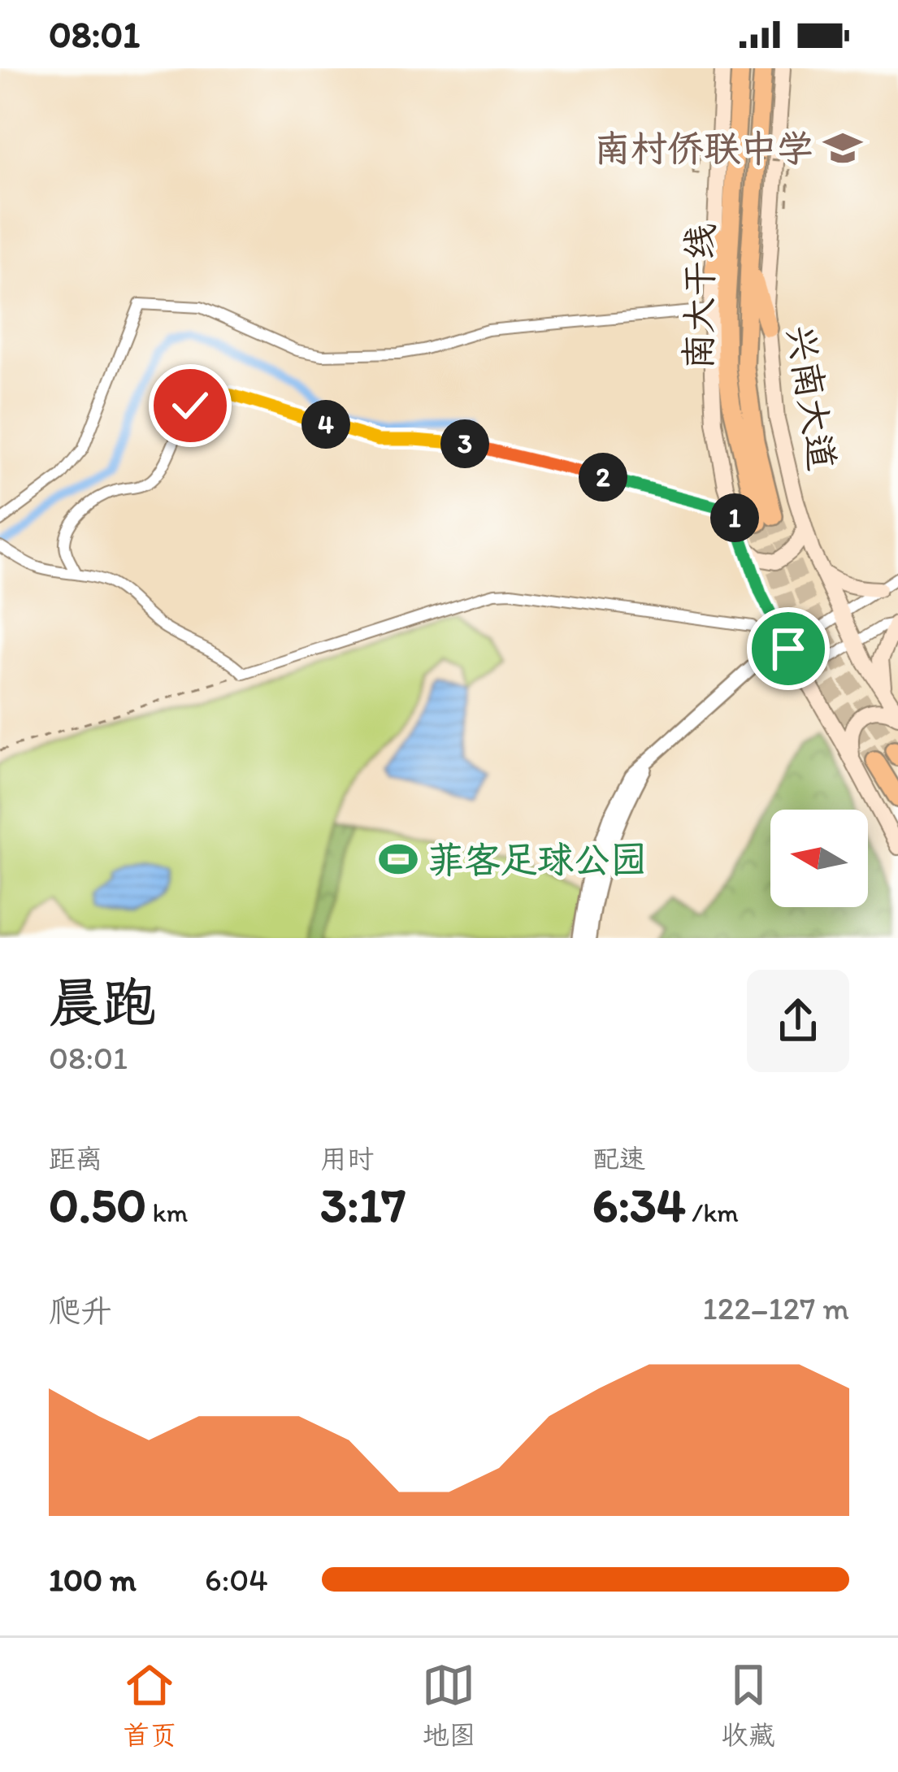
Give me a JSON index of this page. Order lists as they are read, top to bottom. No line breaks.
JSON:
{"streets":{"highway":["南大干线"],"main road":["兴南大道"]},"places":{"school or university":["南村侨联中学"],"sports":["菲客足球公园"]},"north":"left","page":{"status":"08:01","pins":["4","3","2","1"],"heading":["晨跑","08:01"],"stats":[["距离","0.50 km"],["用时","3:17"],["配速","6:34 /km"]],"chart":["爬升","122–127 m"],"list":[{"name":"100 m","note":"6:04"}],"tabs":["首页","地图","收藏"]}}
